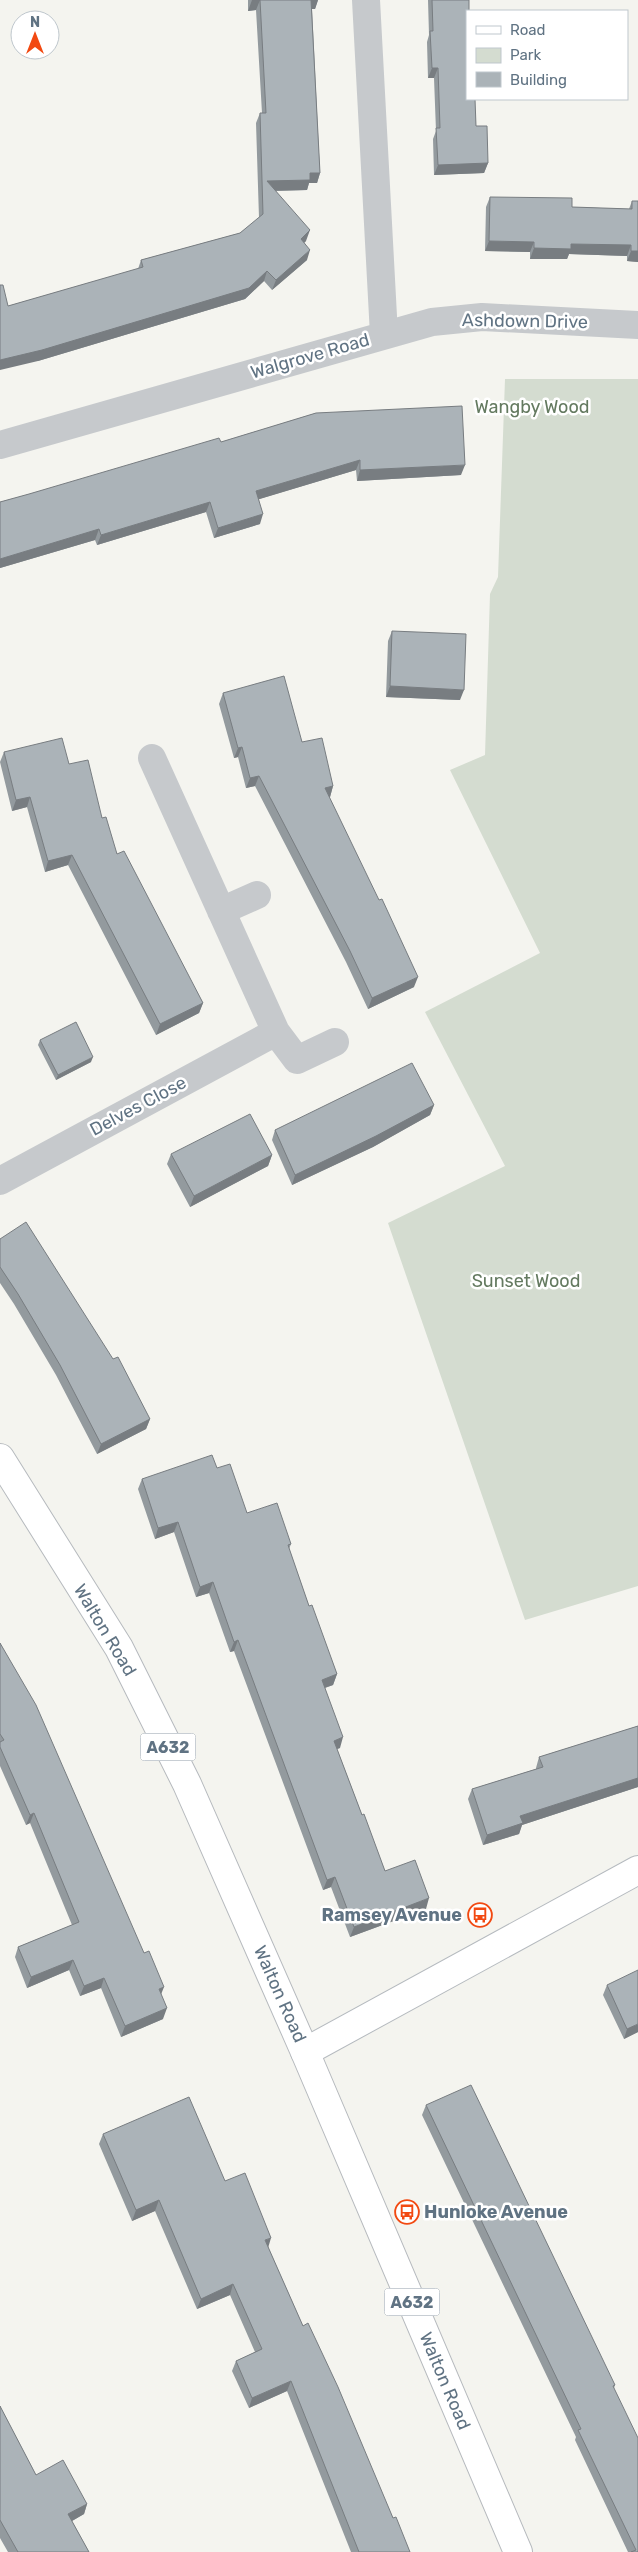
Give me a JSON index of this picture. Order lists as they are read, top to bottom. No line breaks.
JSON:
{"streets":{"main road":["Walton Road","A632"],"street":["Ashdown Drive","Walgrove Road","Delves Close"]},"crossings":[["Ashdown Drive","Walgrove Road"]],"parks":["Wangby Wood","Sunset Wood"],"places":{"bus stop":["Ramsey Avenue","Hunloke Avenue"]},"legend":["Road","Park","Building"],"north":"top"}
